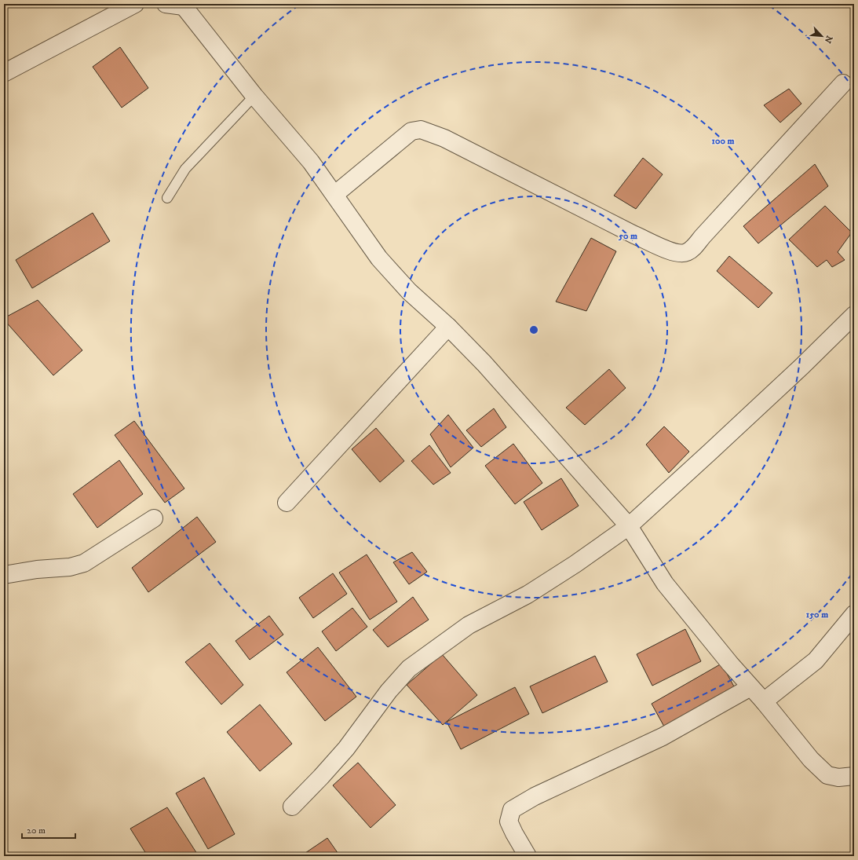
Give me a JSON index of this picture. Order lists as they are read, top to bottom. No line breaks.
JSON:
{"scale_bar":"20 m","north":"bottom right","rings":["100 m","50 m","150 m"]}
